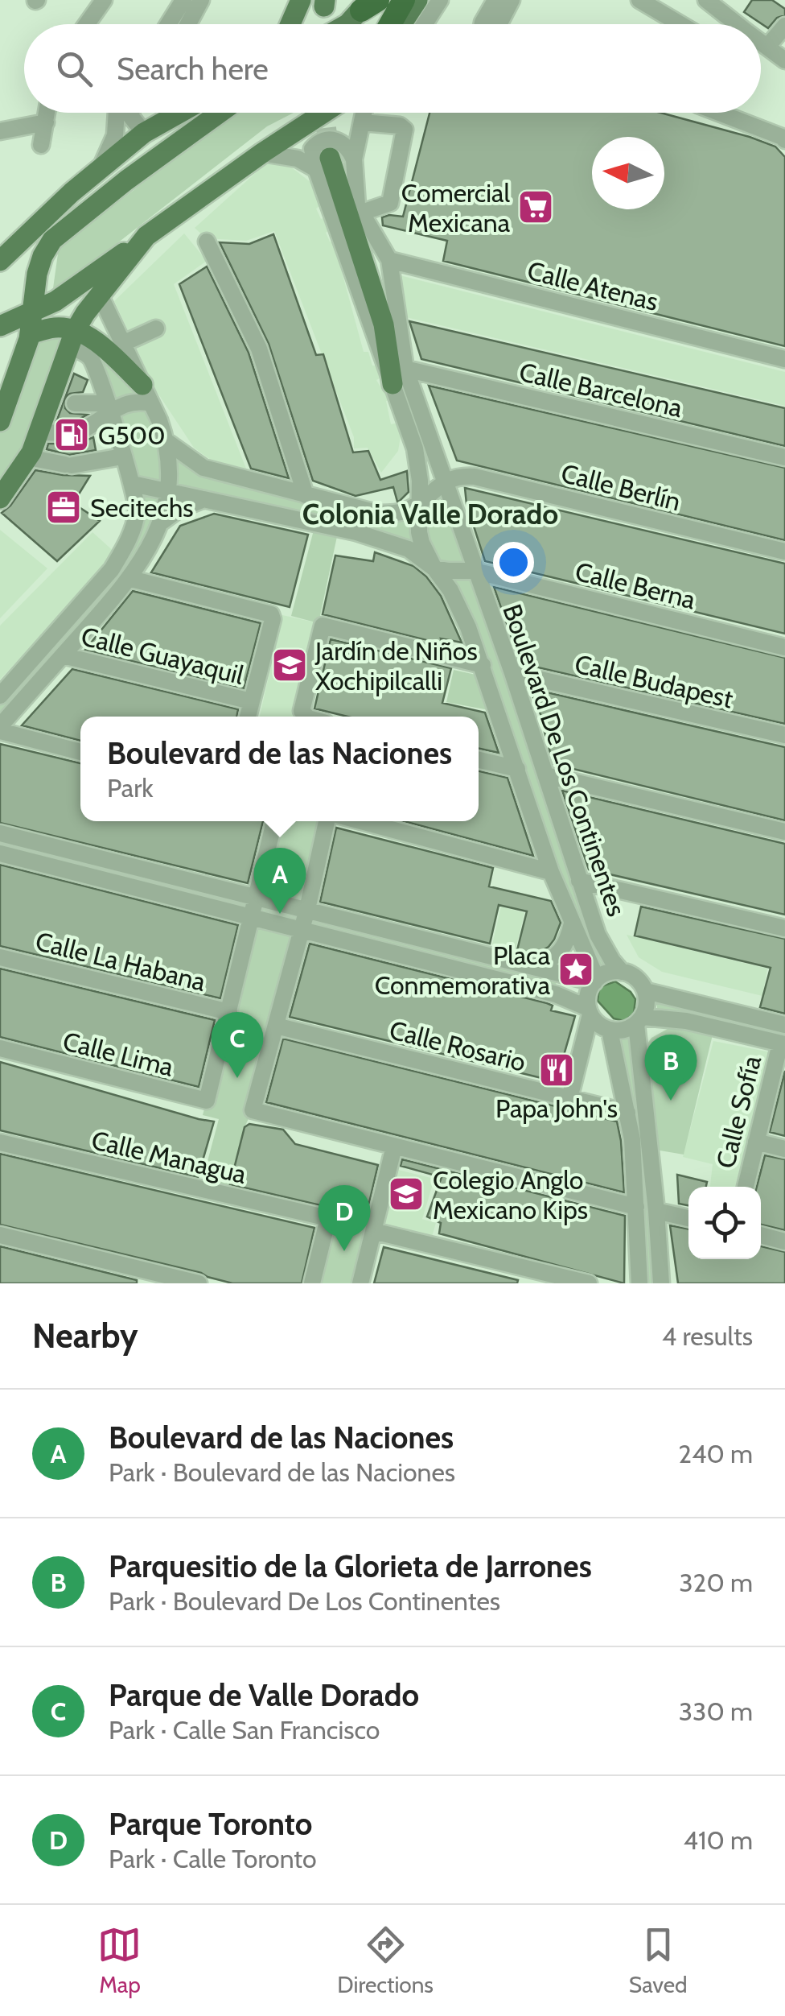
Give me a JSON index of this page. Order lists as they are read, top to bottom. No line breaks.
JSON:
{"streets":{"street":["Calle Atenas","Calle Barcelona","Calle Berlín","Calle Berna","Calle Guayaquil","Calle Budapest","Boulevard De Los Continentes","Calle La Habana","Calle Rosario","Calle Lima","Calle Sofía","Calle Managua"]},"crossings":[["Calle Atenas","Boulevard De Los Continentes"],["Calle Barcelona","Boulevard De Los Continentes"],["Calle Berlín","Boulevard De Los Continentes"],["Calle Berna","Boulevard De Los Continentes"],["Calle Budapest","Boulevard De Los Continentes"],["Calle La Habana","Calle Lima"]],"districts":["Colonia Valle Dorado"],"places":{"supermarket":["Comercial Mexicana"],"fuel station":["G500"],"office":["Secitechs"],"school or university":["Jardín de Niños Xochipilcalli","Colegio Anglo Mexicano Kips"],"place":["Placa Conmemorativa"],"restaurant":["Papa John's"]},"north":"left","page":{"search":"Search here","popup":["Boulevard de las Naciones","Park"],"pins":["A","C","B","D"],"heading":["Nearby","4 results"],"list":[{"mark":"A","name":"Boulevard de las Naciones","note":"Park · Boulevard de las Naciones","value":"240 m"},{"mark":"B","name":"Parquesitio de la Glorieta de Jarrones","note":"Park · Boulevard De Los Continentes","value":"320 m"},{"mark":"C","name":"Parque de Valle Dorado","note":"Park · Calle San Francisco","value":"330 m"},{"mark":"D","name":"Parque Toronto","note":"Park · Calle Toronto","value":"410 m"}],"nav":["Map","Directions","Saved"]}}
